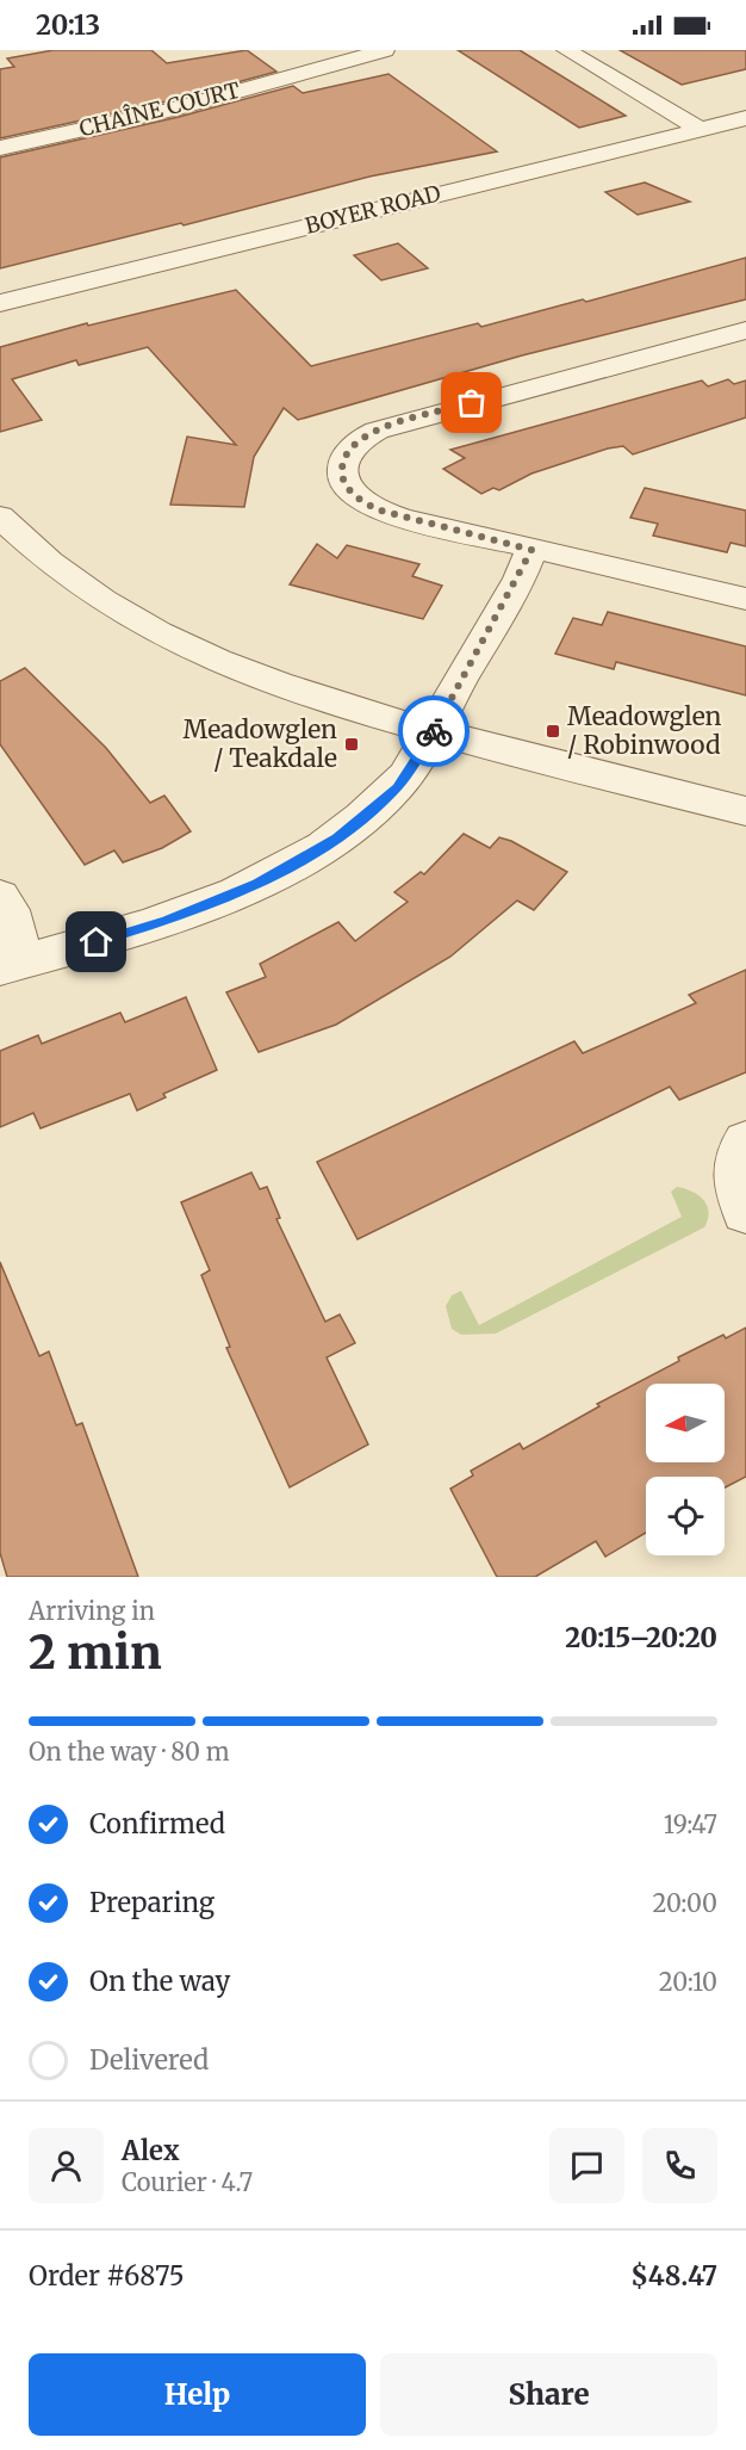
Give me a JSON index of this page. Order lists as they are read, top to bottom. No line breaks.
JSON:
{"streets":{"street":["CHAÎNE COURT","BOYER ROAD"]},"places":{"transit":["Meadowglen / Robinwood","Meadowglen / Teakdale"]},"north":"left","page":{"status":"20:13","heading":["2 min","Arriving in","20:15–20:20"],"panel":["Alex","Courier · 4.7","Order #6875","$48.47"],"bar":"On the way · 80 m","list":[["Confirmed","19:47"],["Preparing","20:00"],["On the way","20:10"],"Delivered"],"buttons":["Help","Share"]}}
